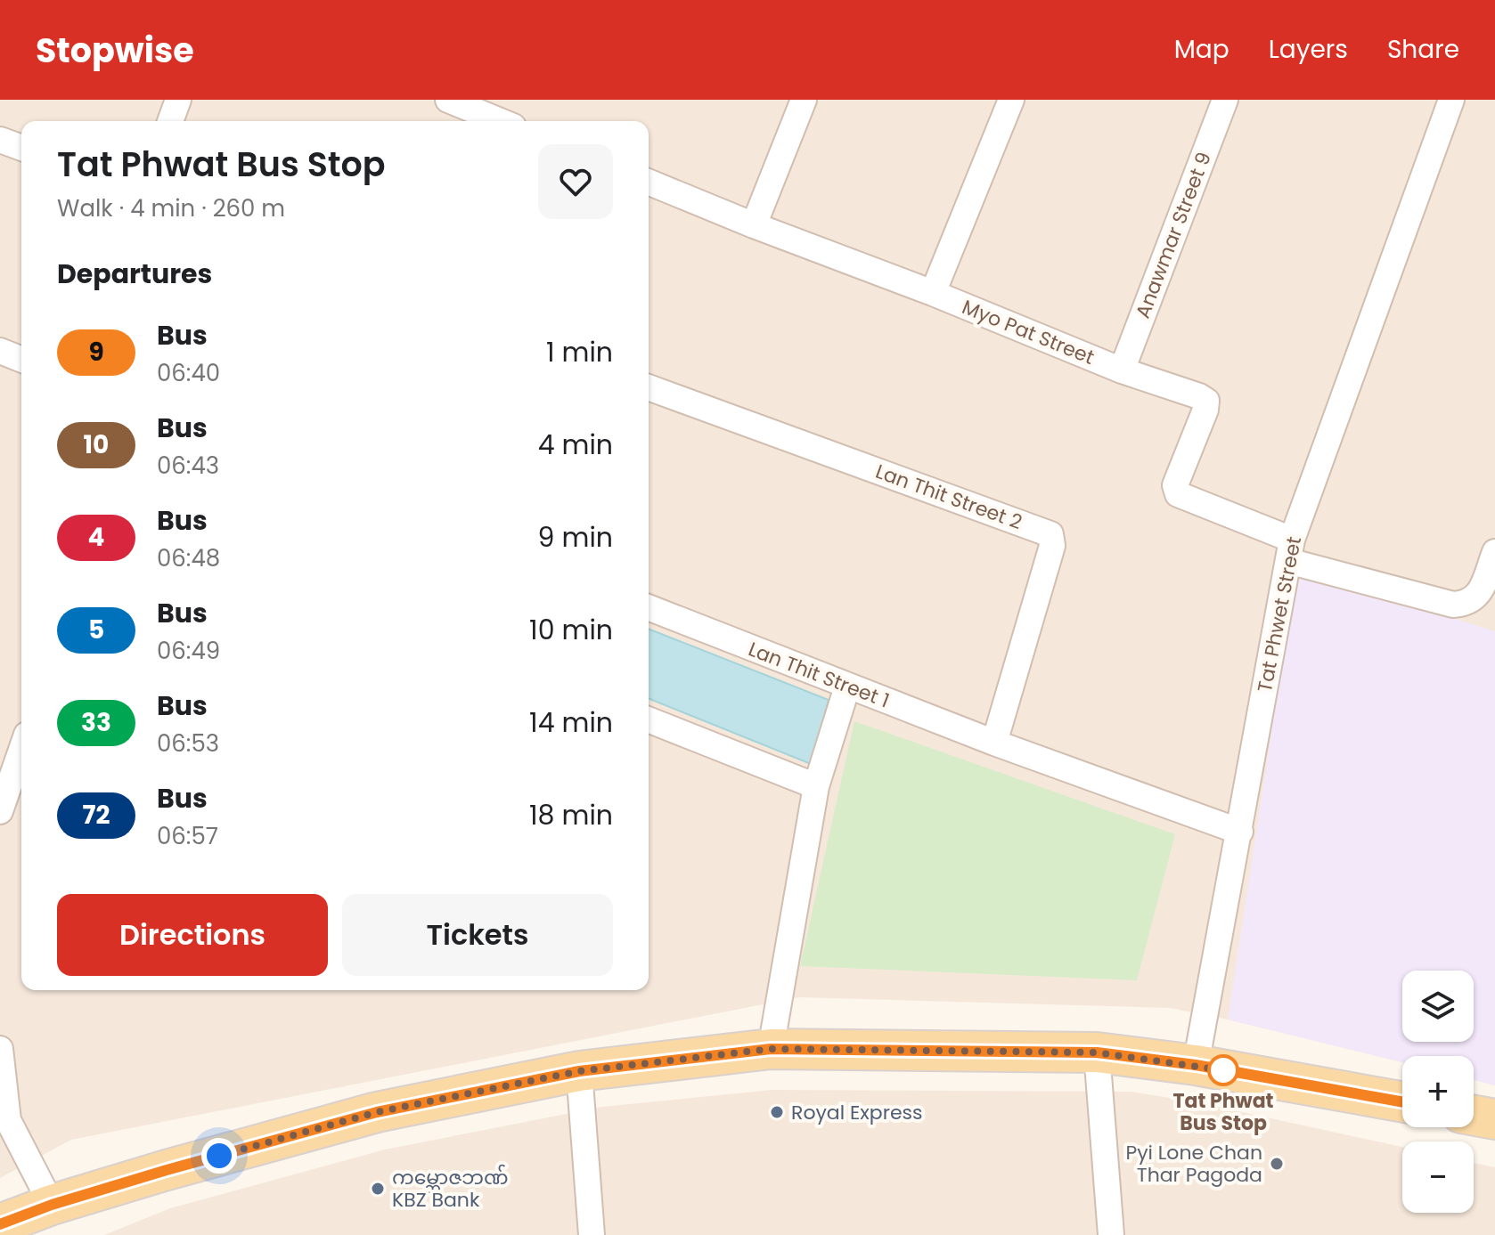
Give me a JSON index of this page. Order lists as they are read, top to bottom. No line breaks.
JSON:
{"streets":{"street":["Anawmar Street 9","Myo Pat Street","Lan Thit Street 2","Tat Phwet Street","Lan Thit Street 1"]},"crossings":[["Anawmar Street 9","Myo Pat Street"],["Myo Pat Street","Tat Phwet Street"],["Lan Thit Street 2","Lan Thit Street 1"],["Tat Phwet Street","Lan Thit Street 1"]],"places":["Tat Phwat Bus Stop","Royal Express","Pyi Lone Chan Thar Pagoda","ကမ္ဘောဇဘဏ် KBZ Bank"],"lines":["bus line 9"],"page":{"header":"Stopwise","nav":["Map","Layers","Share"],"heading":[["Tat Phwat Bus Stop","Walk · 4 min · 260 m"],"Departures"],"list":[{"mark":"9","name":"Bus","note":"06:40","value":"1 min"},{"mark":"10","name":"Bus","note":"06:43","value":"4 min"},{"mark":"4","name":"Bus","note":"06:48","value":"9 min"},{"mark":"5","name":"Bus","note":"06:49","value":"10 min"},{"mark":"33","name":"Bus","note":"06:53","value":"14 min"},{"mark":"72","name":"Bus","note":"06:57","value":"18 min"}],"buttons":["Directions","Tickets"],"map_buttons":["+","−"]}}
